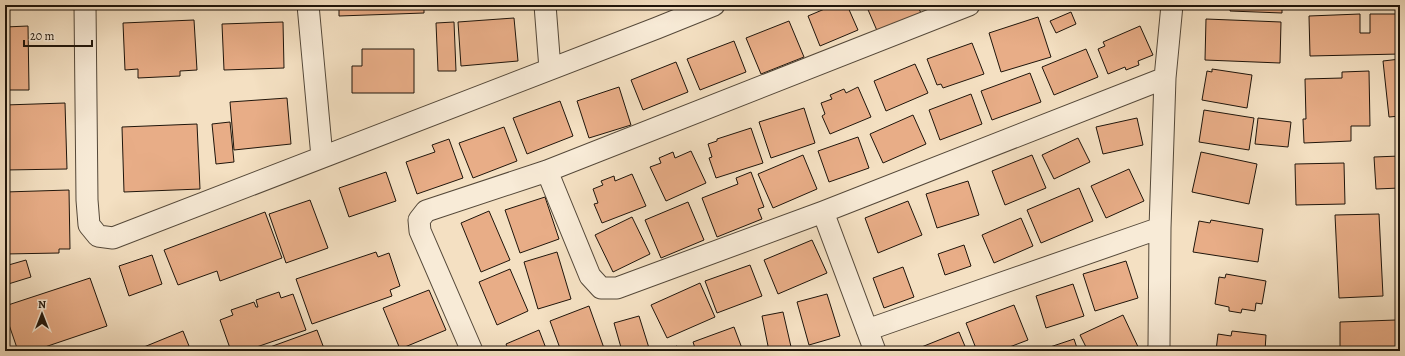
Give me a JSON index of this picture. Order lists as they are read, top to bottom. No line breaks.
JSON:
{"scale_bar":"20 m","north":"top"}
